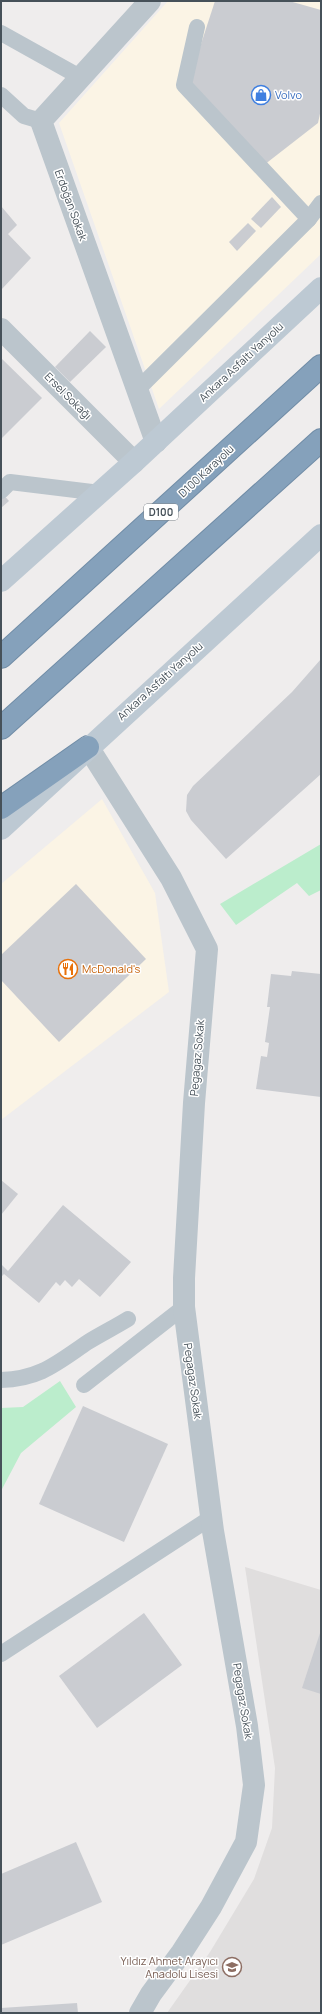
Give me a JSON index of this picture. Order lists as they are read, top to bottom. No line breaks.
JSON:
{"streets":{"highway":["D100 Karayolu","D100"],"main road":["Ankara Asfaltı Yanyolu"],"street":["Erdoğan Sokak","Ersel Sokağı","Pegagaz Sokak"]},"crossings":[["Erdoğan Sokak","Ankara Asfaltı Yanyolu"],["Ankara Asfaltı Yanyolu","Ersel Sokağı"],["Ankara Asfaltı Yanyolu","Pegagaz Sokak"]],"places":{"shop":["Volvo"],"restaurant":["McDonald's"],"school or university":["Yıldız Ahmet Arayıcı Anadolu Lisesi"]}}
